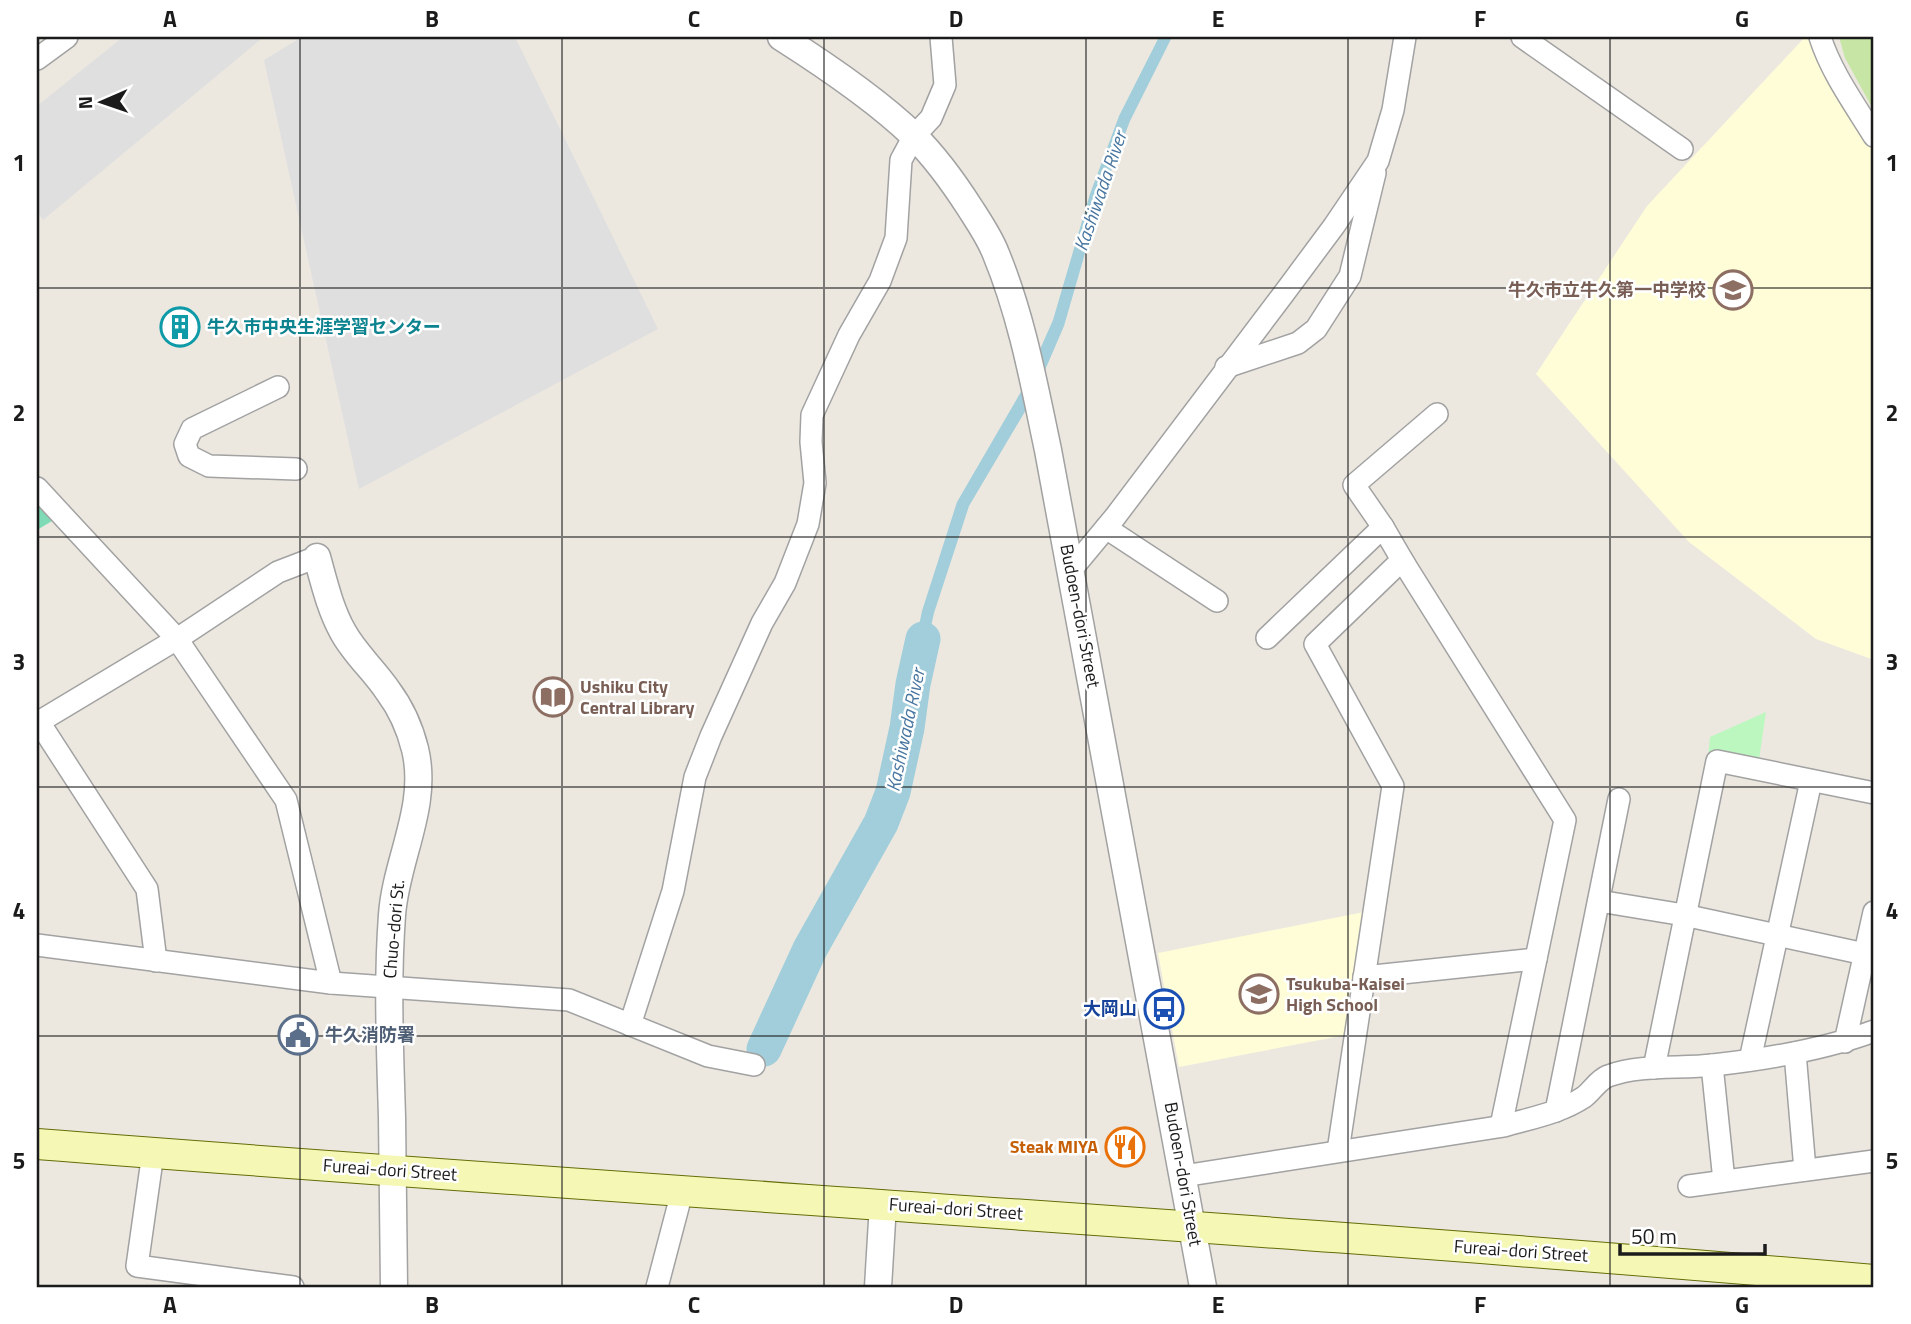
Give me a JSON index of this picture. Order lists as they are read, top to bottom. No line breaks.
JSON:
{"streets":{"main road":["Fureai-dori Street"],"street":["Budoen-dori Street","Chuo-dori St."]},"crossings":[["Budoen-dori Street","Fureai-dori Street"],["Chuo-dori St.","Fureai-dori Street"]],"water":["Kashiwada River"],"places":{"school or university":["牛久市立牛久第一中学校","Tsukuba-Kaisei High School"],"building":["牛久市中央生涯学習センター"],"library":["Ushiku City Central Library"],"bus stop":["大岡山"],"public building":["牛久消防署"],"restaurant":["Steak MIYA"]},"scale_bar":"50 m","north":"left","grid":{"columns":["A","B","C","D","E","F","G"],"rows":["1","2","3","4","5"]}}
